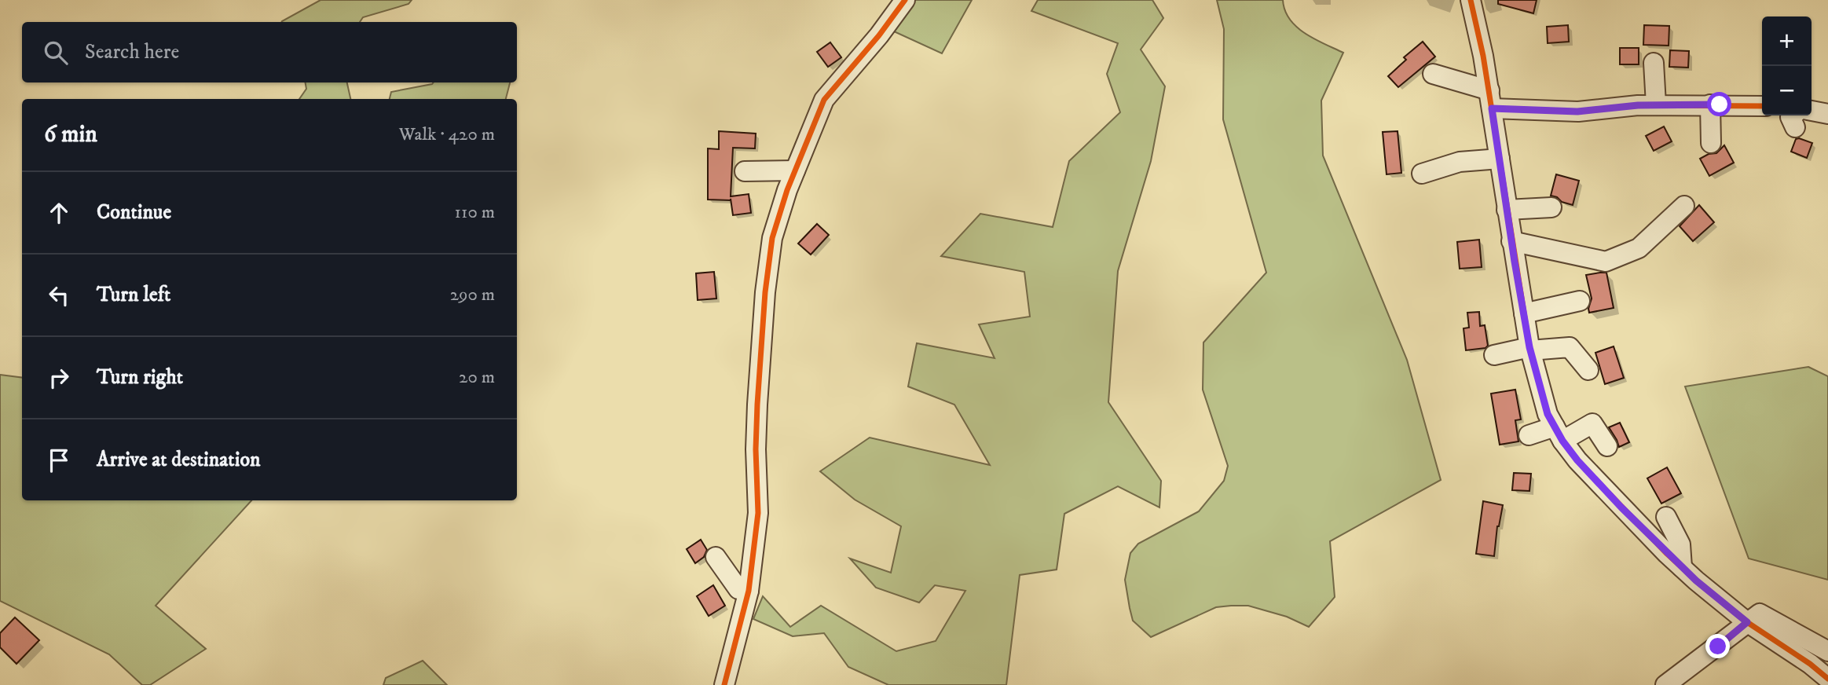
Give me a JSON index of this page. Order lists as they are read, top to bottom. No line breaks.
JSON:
{"page":{"map_buttons":["+","−"],"search":"Search here","heading":["6 min","Walk · 420 m"],"list":[["Continue","110 m"],["Turn left","290 m"],["Turn right","20 m"],"Arrive at destination"]}}
